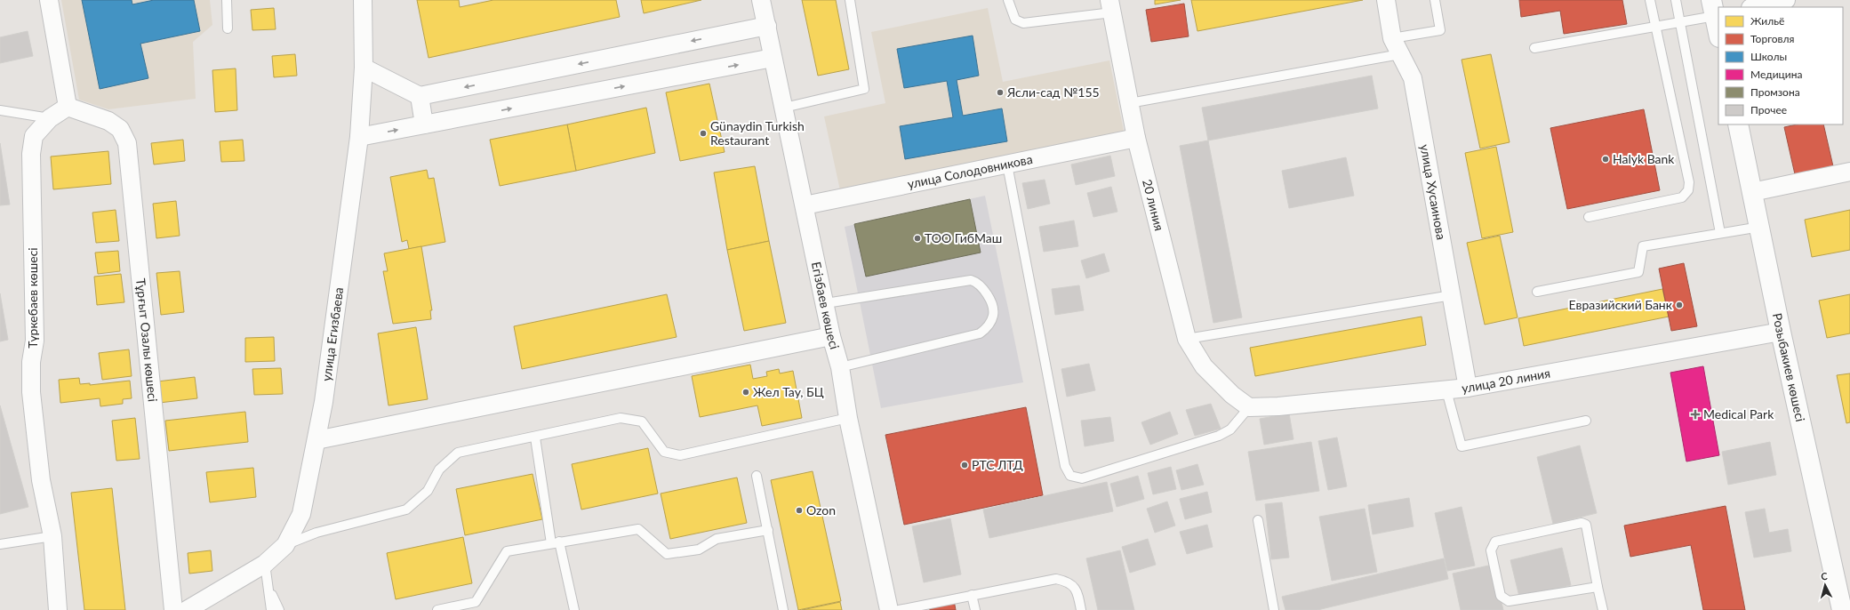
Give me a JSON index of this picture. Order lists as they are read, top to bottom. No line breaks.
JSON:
{"streets":{"main road":["Розыбакиев көшесі"],"street":["улица Солодовникова","улица Хусаинова","20 линия","Түркебаев көшесі","Егізбаев көшесі","улица Егизбаева","Тұрғыт Озалы көшесі","улица 20 линия"]},"crossings":[["улица Солодовникова","20 линия"],["улица Солодовникова","Егізбаев көшесі"],["улица Хусаинова","улица 20 линия"],["20 линия","улица 20 линия"],["Түркебаев көшесі","Тұрғыт Озалы көшесі"],["Розыбакиев көшесі","улица 20 линия"]],"places":{"other":["Ясли-сад №155","Günaydin Turkish Restaurant","Halyk Bank","ТОО ГибМаш","Евразийский Банк","Жел Тау, БЦ","РТС ЛТД","Ozon"],"health":["Medical Park"]},"legend":["Жильё","Торговля","Школы","Медицина","Промзона","Прочее"],"north":"top"}
